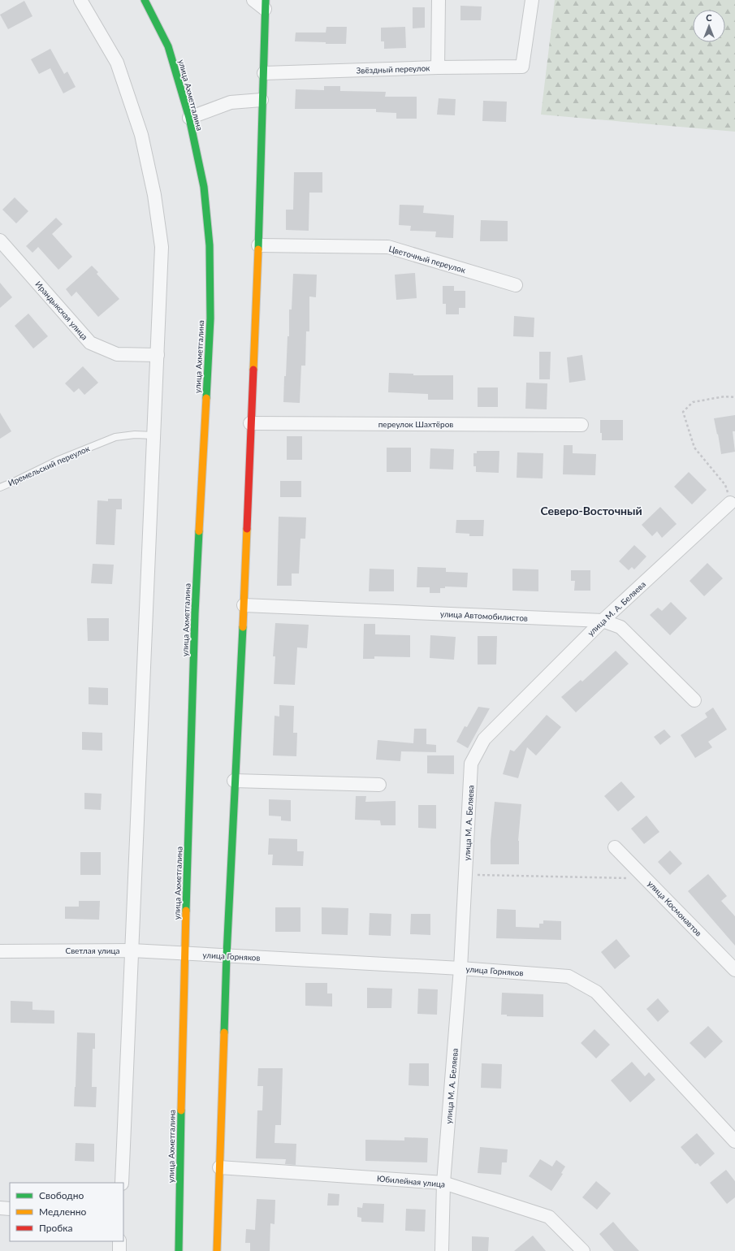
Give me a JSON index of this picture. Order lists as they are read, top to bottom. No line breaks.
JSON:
{"streets":{"main road":["улица Ахметгалина"],"street":["Звёздный переулок","Цветочный переулок","Ирандыкская улица","переулок Шахтёров","улица М. А. Беляева","улица Автомобилистов","улица Космонавтов","Светлая улица","улица Горняков","Юбилейная улица"],"lane":["Иремельский переулок"]},"crossings":[["улица Ахметгалина","Светлая улица"],["улица Ахметгалина","улица Горняков"],["улица М. А. Беляева","улица Автомобилистов"],["улица М. А. Беляева","улица Горняков"],["улица М. А. Беляева","Юбилейная улица"],["Светлая улица","улица Горняков"]],"districts":["Северо-Восточный"],"legend":["Свободно","Медленно","Пробка"],"north":"top"}
